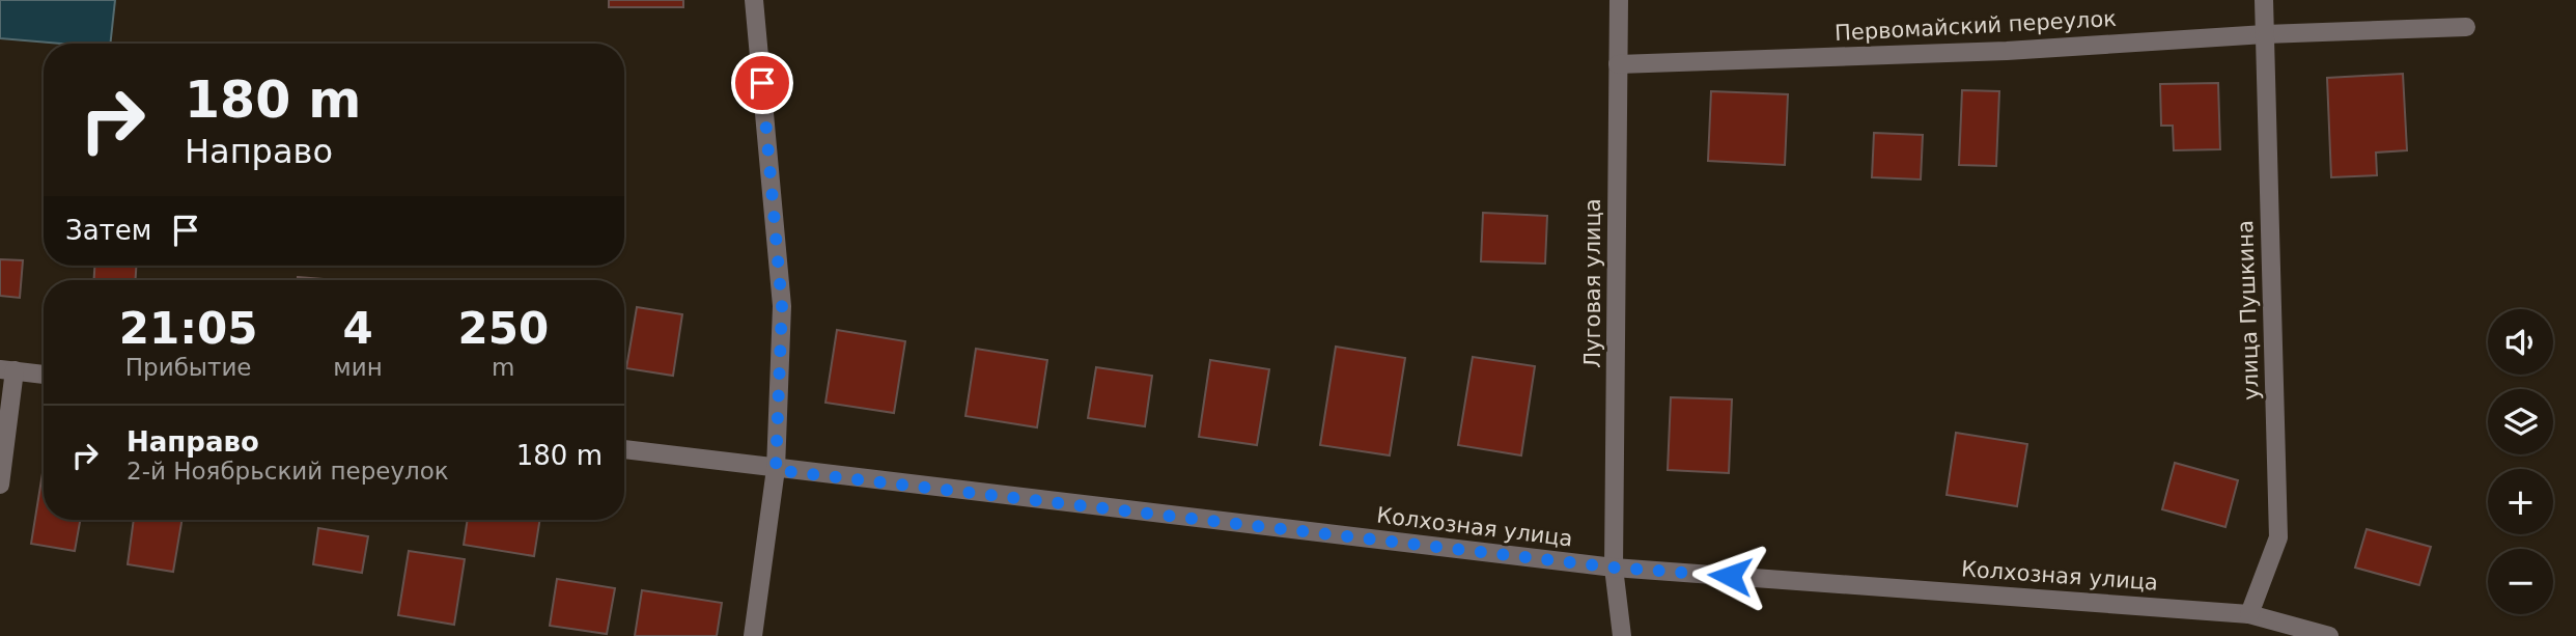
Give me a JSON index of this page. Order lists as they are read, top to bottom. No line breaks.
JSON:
{"streets":{"street":["Первомайский переулок","Луговая улица","улица Пушкина","Колхозная улица"]},"crossings":[["Первомайский переулок","Луговая улица"],["Первомайский переулок","улица Пушкина"],["Луговая улица","Колхозная улица"],["улица Пушкина","Колхозная улица"]],"page":{"turn":["180 m","Направо"],"then":"Затем","eta":["21:05","Прибытие","4","мин","250","m"],"map_buttons":["+","−"],"list":[{"name":"Направо","note":"2-й Ноябрьский переулок","value":"180 m"}]}}
